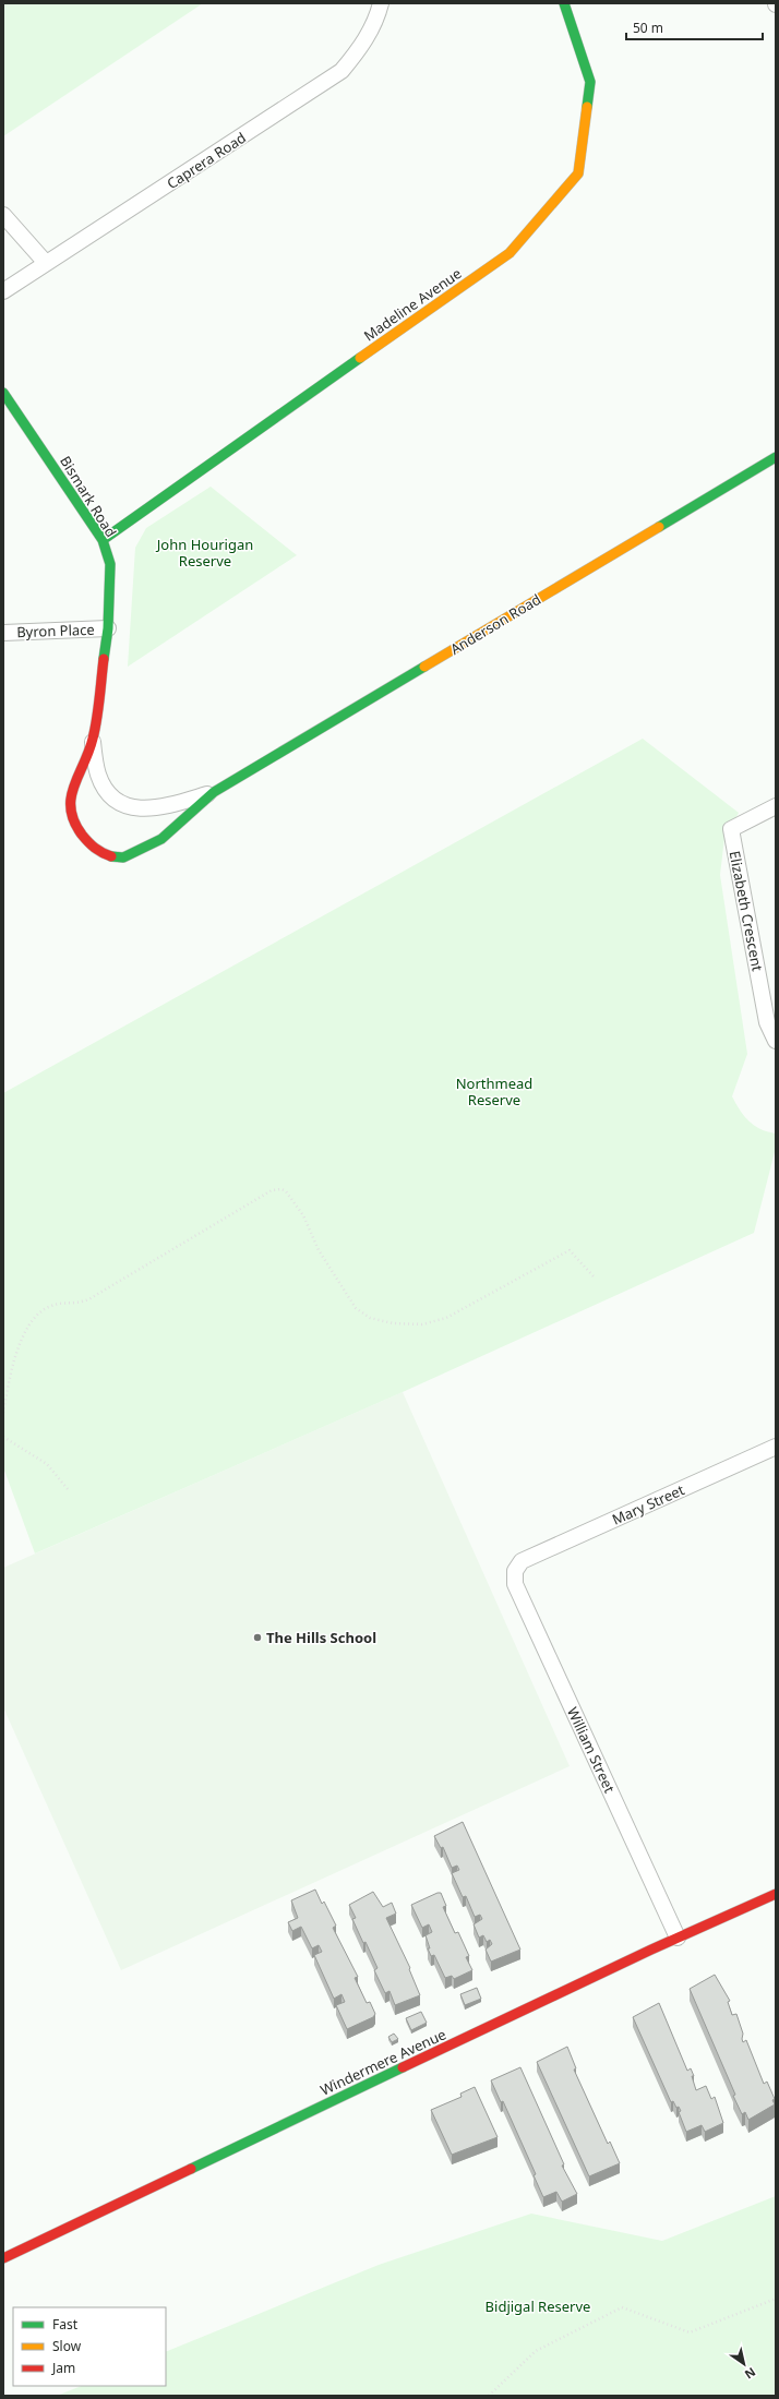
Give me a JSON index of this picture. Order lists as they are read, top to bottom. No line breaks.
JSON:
{"streets":{"street":["Caprera Road","Madeline Avenue","Bismark Road","Anderson Road","Byron Place","Elizabeth Crescent","Mary Street","William Street","Windermere Avenue"]},"crossings":[["Madeline Avenue","Bismark Road"],["Bismark Road","Anderson Road"],["Bismark Road","Byron Place"],["Anderson Road","Byron Place"],["Mary Street","William Street"],["William Street","Windermere Avenue"]],"parks":["John Hourigan Reserve","Northmead Reserve","Bidjigal Reserve"],"places":["The Hills School"],"legend":["Fast","Slow","Jam"],"scale_bar":"50 m","north":"bottom right"}
